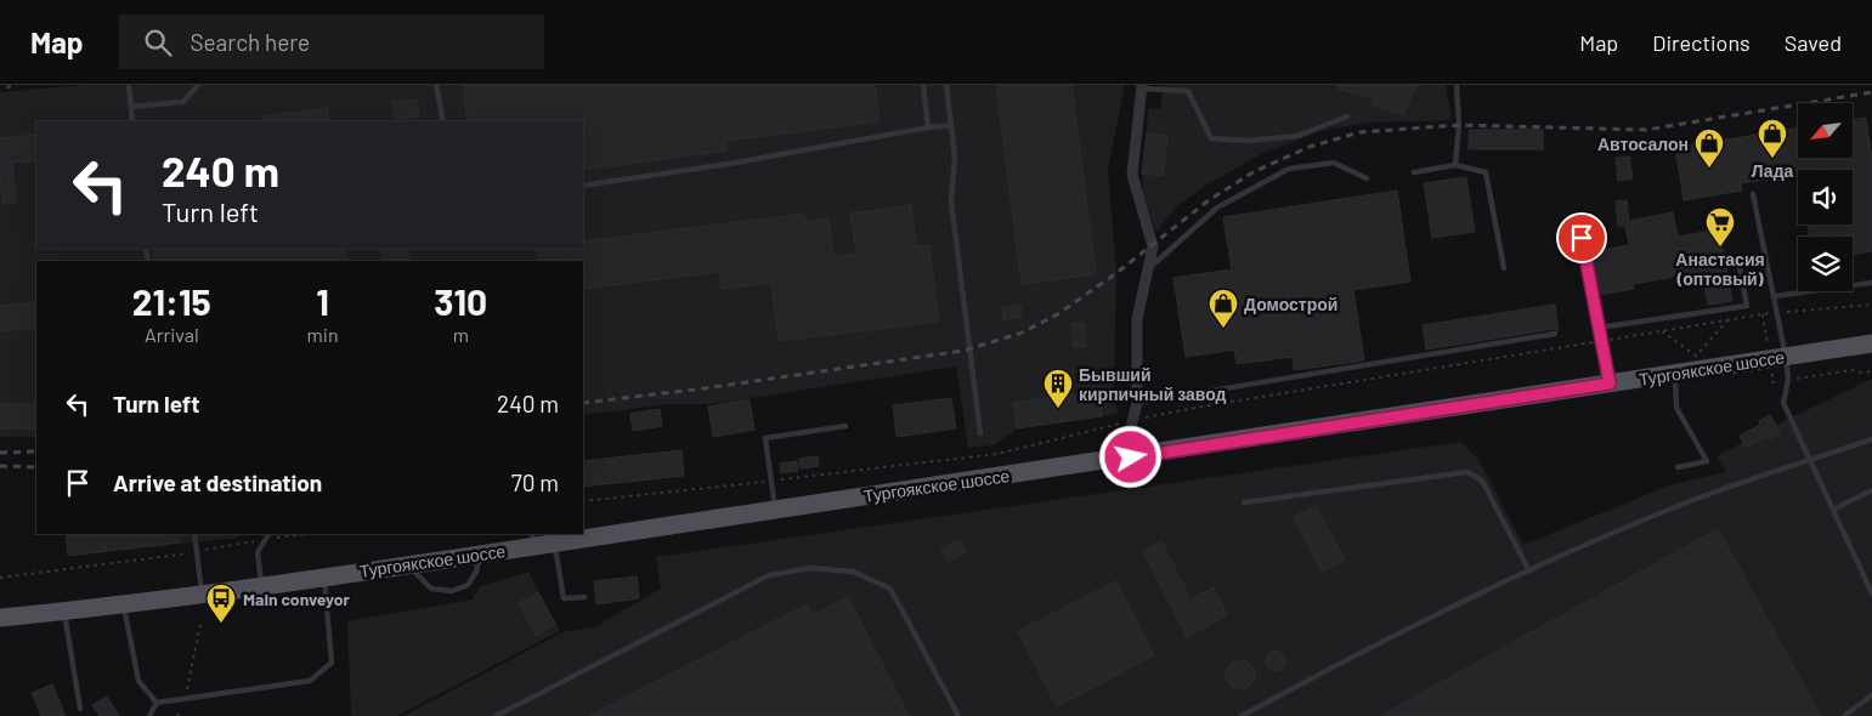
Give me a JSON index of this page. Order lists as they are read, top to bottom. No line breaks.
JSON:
{"streets":{"main road":["Тургоякское шоссе"]},"places":{"shop":["Лада","Автосалон","Домострой"],"supermarket":["Анастасия (оптовый)"],"building":["Бывший кирпичный завод"],"bus stop":["Main conveyor"]},"north":"bottom left","page":{"header":"Map","search":"Search here","nav":["Map","Directions","Saved"],"turn":["240 m","Turn left"],"eta":["21:15","Arrival","1","min","310","m"],"list":[{"name":"Turn left","value":"240 m"},{"name":"Arrive at destination","value":"70 m"}]}}
